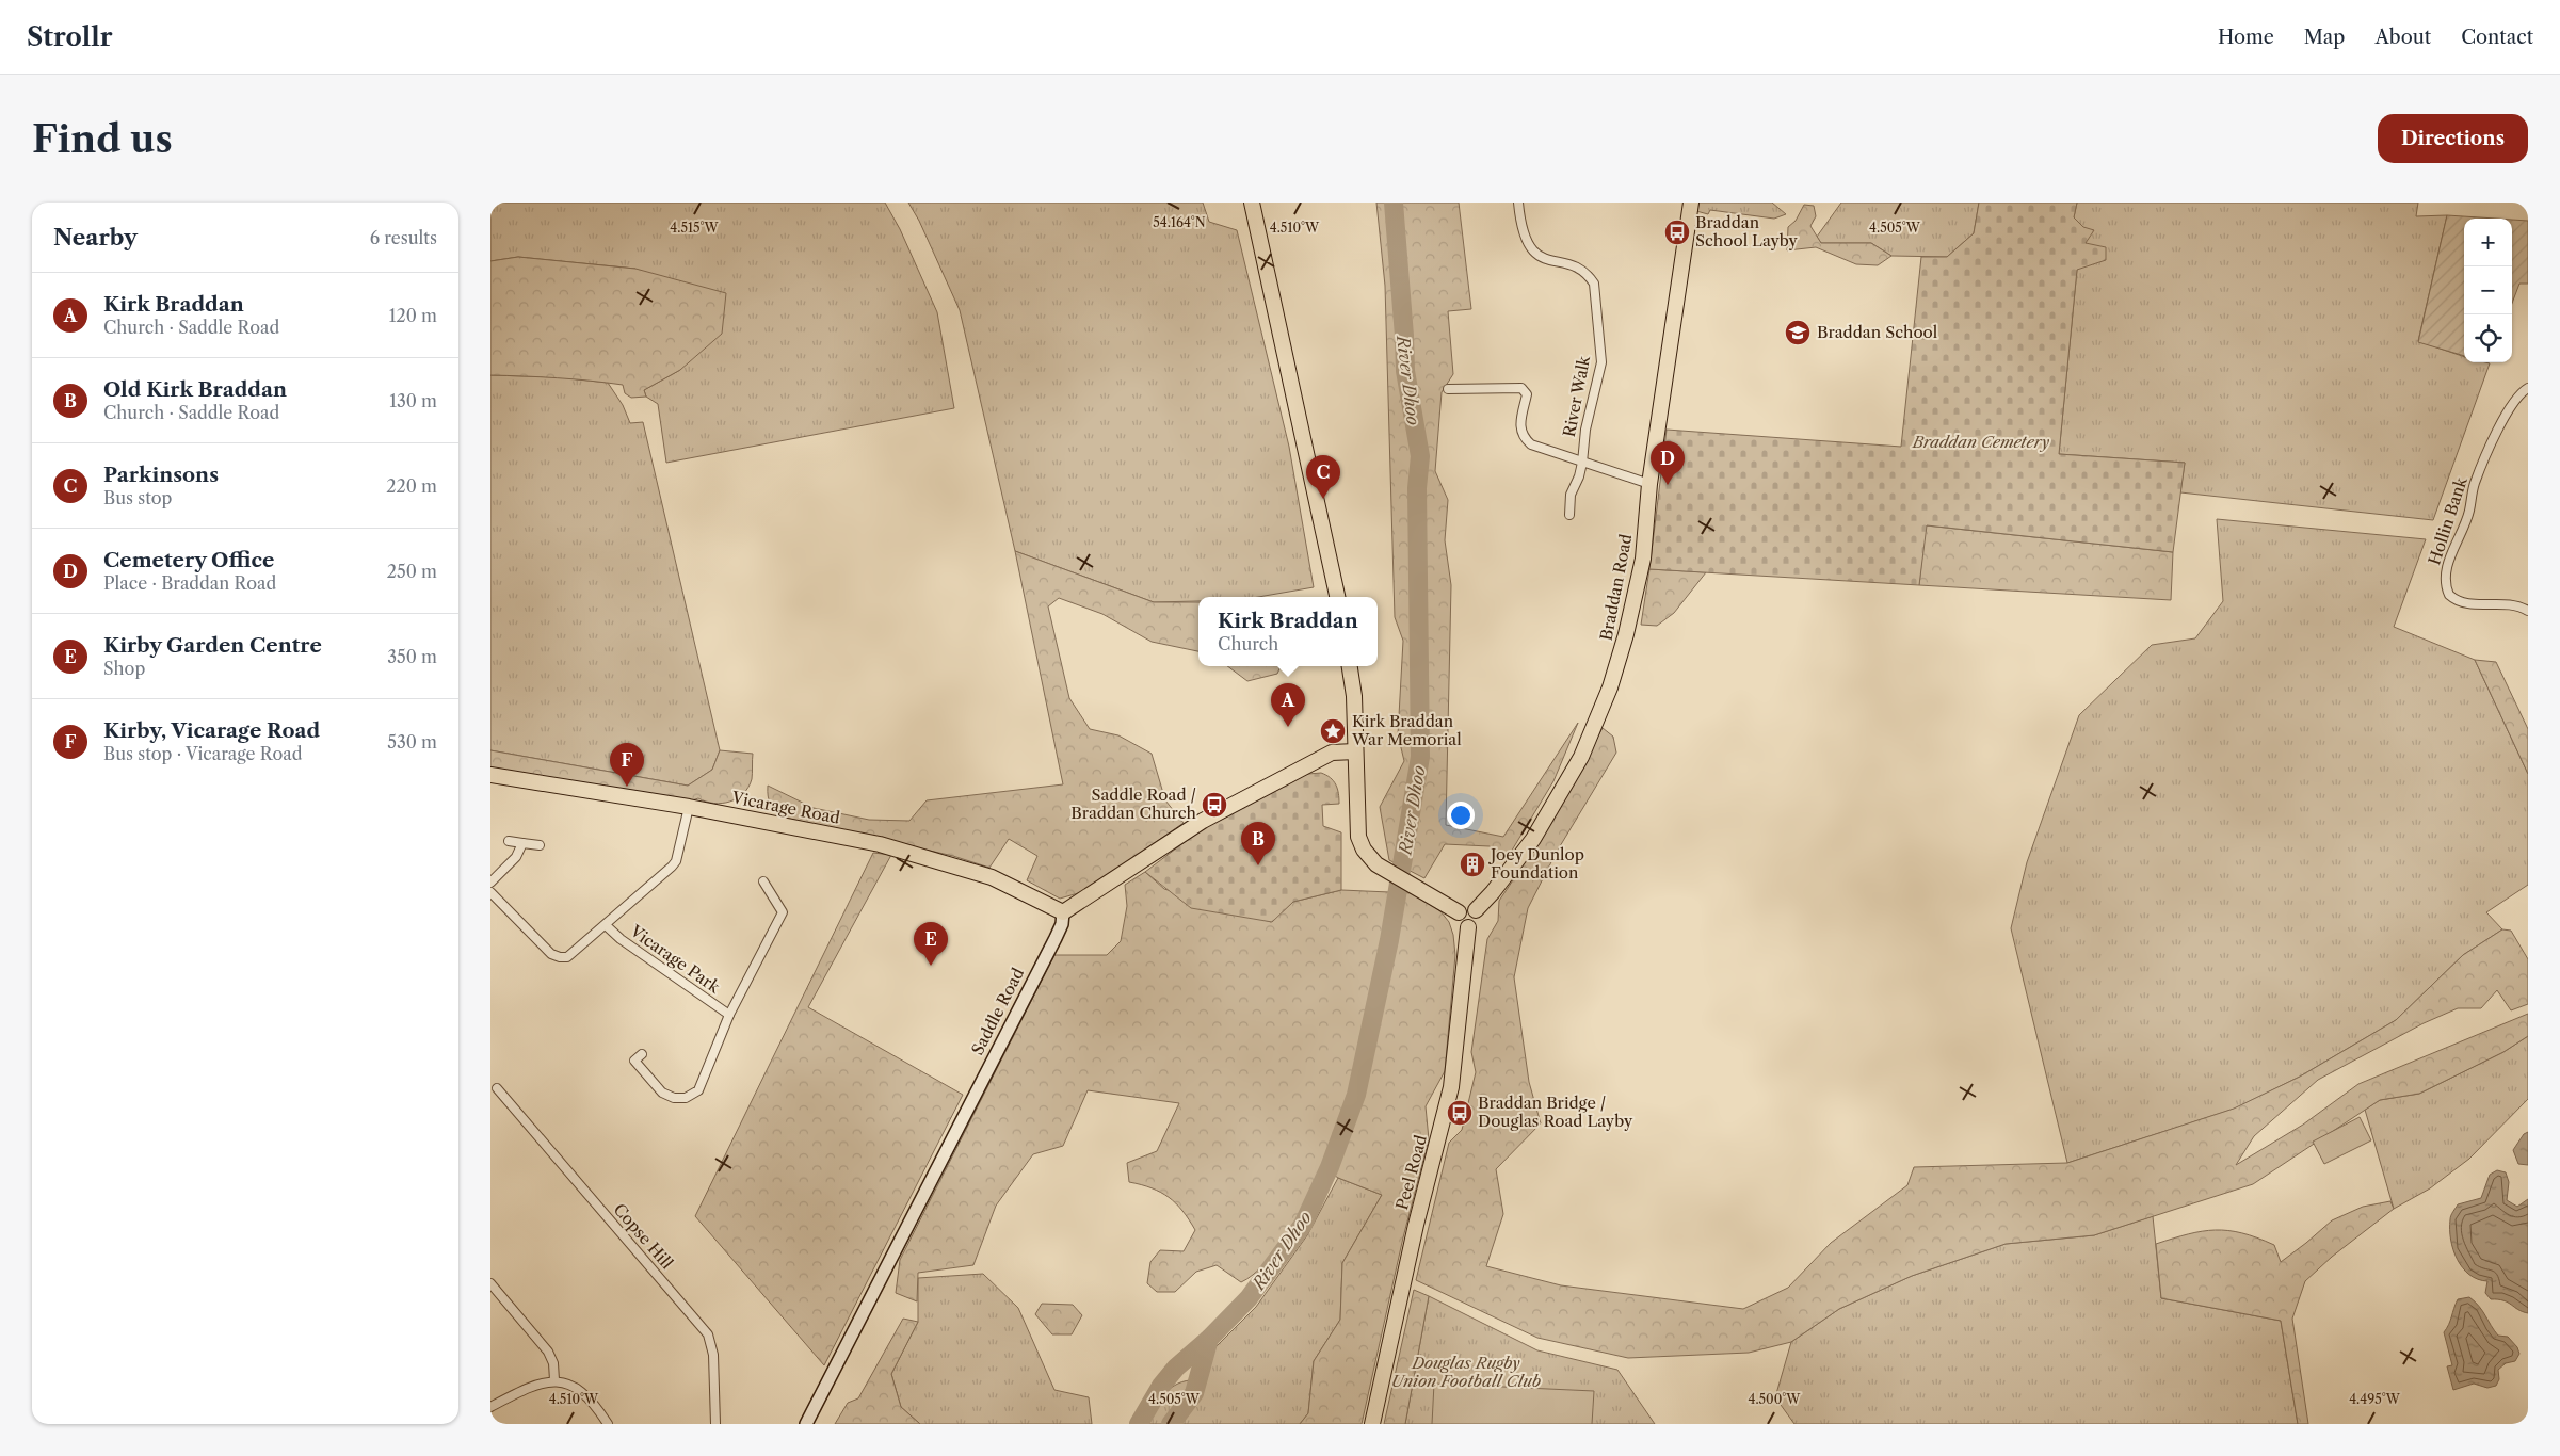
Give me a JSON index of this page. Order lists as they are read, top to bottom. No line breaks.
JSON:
{"streets":{"highway":["Braddan Road","Vicarage Road","Peel Road"],"main road":["Saddle Road"],"street":["River Walk","Hollin Bank","Vicarage Park","Copse Hill"]},"crossings":[["Braddan Road","Peel Road"],["Vicarage Road","Vicarage Park"],["Vicarage Road","Saddle Road"]],"water":["River Dhoo"],"parks":["Braddan Cemetery","Douglas Rugby Union Football Club"],"places":{"bus stop":["Braddan School Layby","Saddle Road / Braddan Church","Braddan Bridge / Douglas Road Layby"],"school or university":["Braddan School"],"place":["Kirk Braddan War Memorial"],"building":["Joey Dunlop Foundation"]},"page":{"header":"Strollr","nav":["Home","Map","About","Contact"],"buttons":"Directions","title":"Find us","heading":["Nearby","6 results"],"map_buttons":["+","−"],"list":[{"mark":"A","name":"Kirk Braddan","note":"Church · Saddle Road","value":"120 m"},{"mark":"B","name":"Old Kirk Braddan","note":"Church · Saddle Road","value":"130 m"},{"mark":"C","name":"Parkinsons","note":"Bus stop","value":"220 m"},{"mark":"D","name":"Cemetery Office","note":"Place · Braddan Road","value":"250 m"},{"mark":"E","name":"Kirby Garden Centre","note":"Shop","value":"350 m"},{"mark":"F","name":"Kirby, Vicarage Road","note":"Bus stop · Vicarage Road","value":"530 m"}],"pins":["D","C","A","F","B","E"],"popup":["Kirk Braddan","Church"]},"coordinates":["54.164°N","4.515°W","4.510°W","4.505°W","4.500°W","4.495°W"]}
